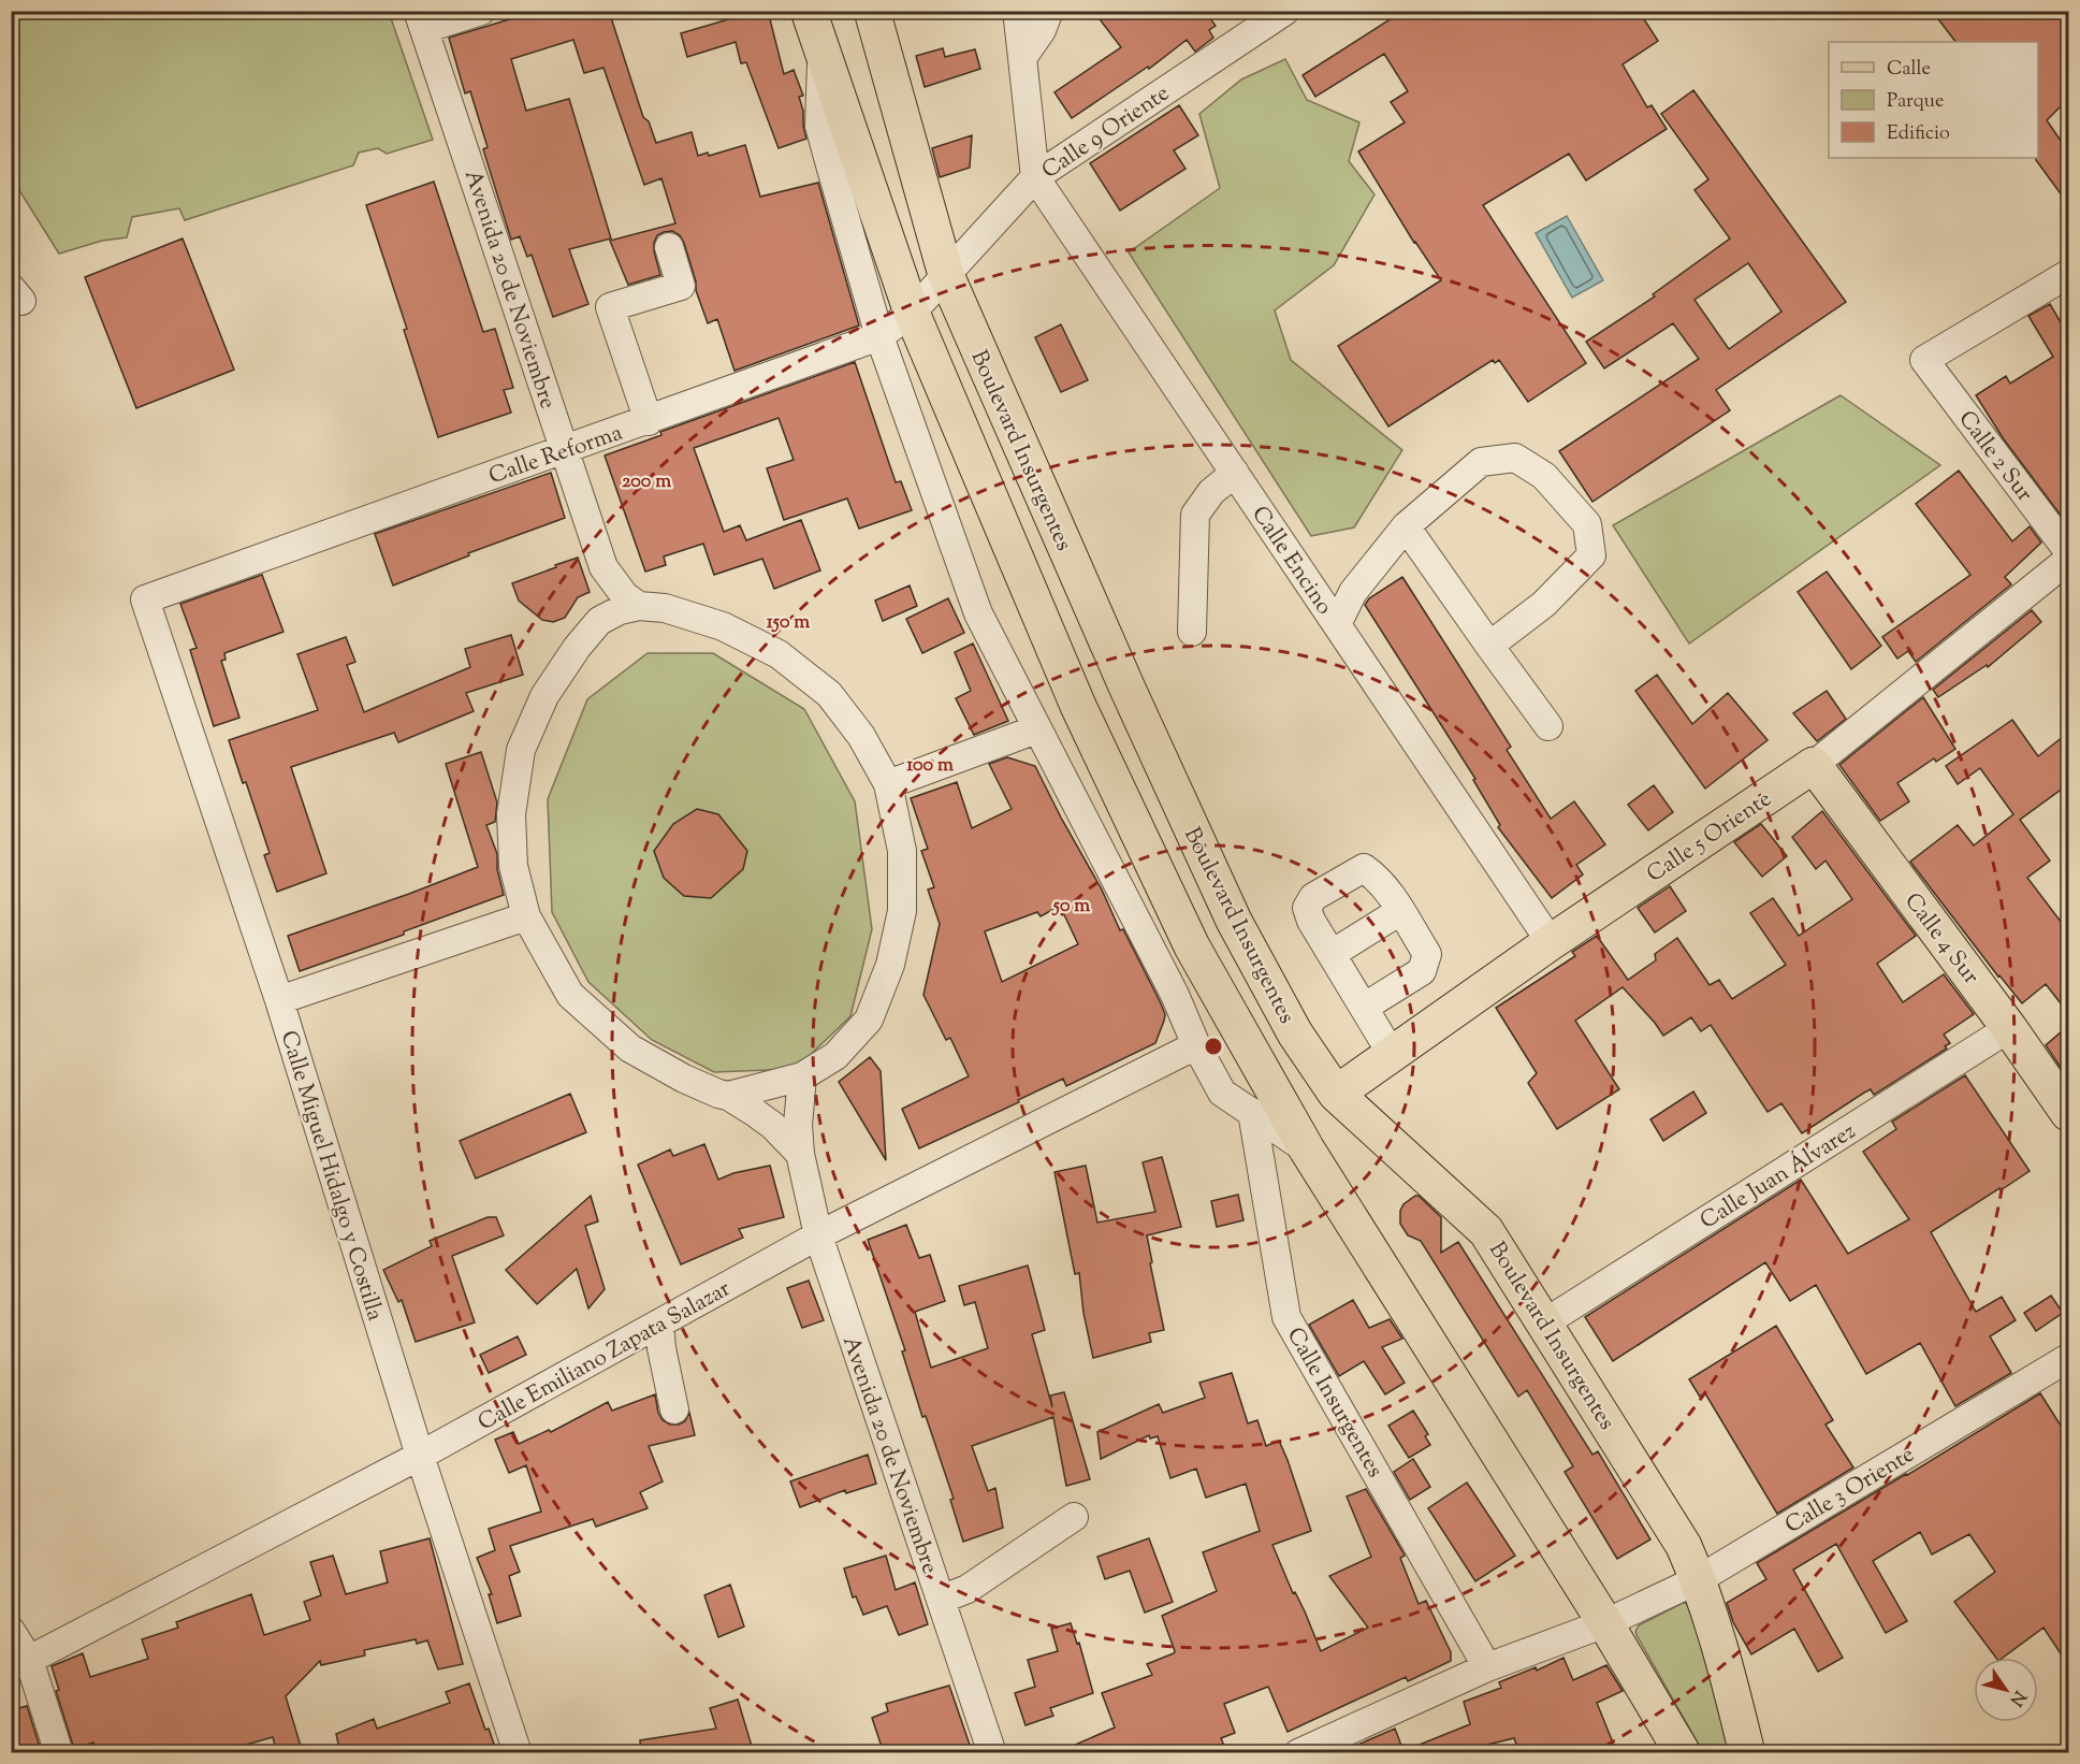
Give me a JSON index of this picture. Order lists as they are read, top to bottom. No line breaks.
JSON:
{"streets":{"main road":["Boulevard Insurgentes","Calle 5 Oriente","Calle 4 Sur"],"street":["Calle 9 Oriente","Avenida 20 de Noviembre","Calle Reforma","Calle 2 Sur","Calle Encino","Calle Miguel Hidalgo y Costilla","Calle Juan Álvarez","Calle Emiliano Zapata Salazar","Calle Insurgentes","Calle 3 Oriente"]},"crossings":[["Calle 9 Oriente","Boulevard Insurgentes"],["Calle 9 Oriente","Calle Reforma"],["Calle 9 Oriente","Calle Encino"],["Avenida 20 de Noviembre","Calle Reforma"],["Avenida 20 de Noviembre","Calle Emiliano Zapata Salazar"],["Boulevard Insurgentes","Calle Reforma"],["Boulevard Insurgentes","Calle 5 Oriente"],["Boulevard Insurgentes","Calle Juan Álvarez"],["Boulevard Insurgentes","Calle Emiliano Zapata Salazar"],["Boulevard Insurgentes","Calle Insurgentes"],["Boulevard Insurgentes","Calle 3 Oriente"],["Calle Reforma","Calle Miguel Hidalgo y Costilla"],["Calle Encino","Calle 5 Oriente"],["Calle 5 Oriente","Calle 4 Sur"],["Calle 4 Sur","Calle Juan Álvarez"],["Calle Miguel Hidalgo y Costilla","Calle Emiliano Zapata Salazar"],["Calle Insurgentes","Calle 3 Oriente"]],"legend":["Calle","Parque","Edificio"],"north":"bottom right","rings":["200 m","150 m","100 m","50 m"]}
